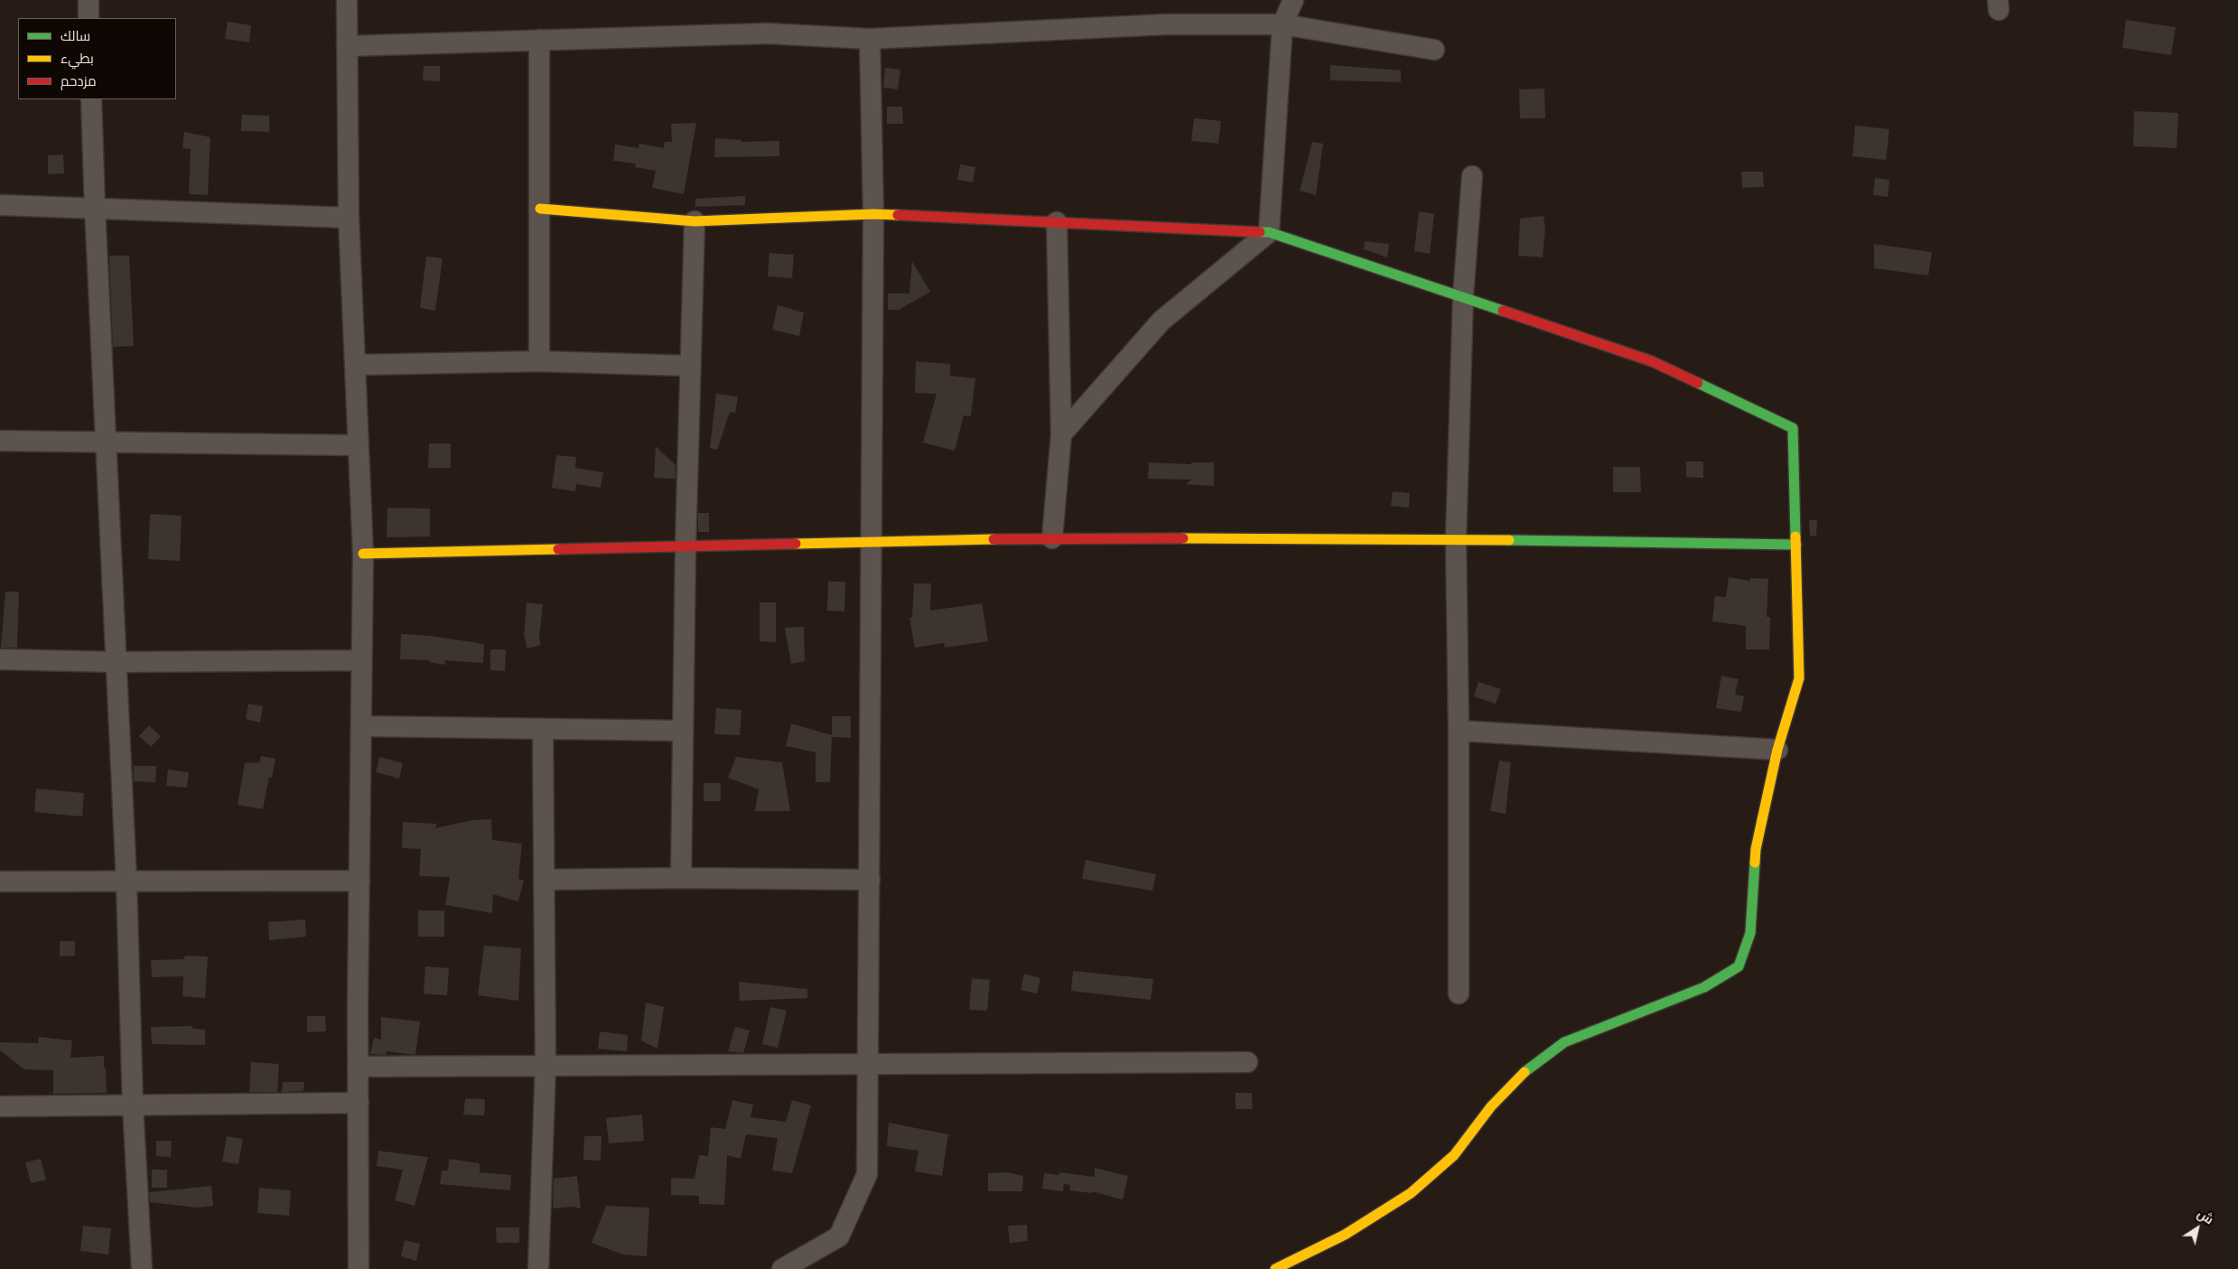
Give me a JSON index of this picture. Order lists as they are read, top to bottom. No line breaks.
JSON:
{"legend":["سالك","بطيء","مزدحم"],"north":"top right"}
